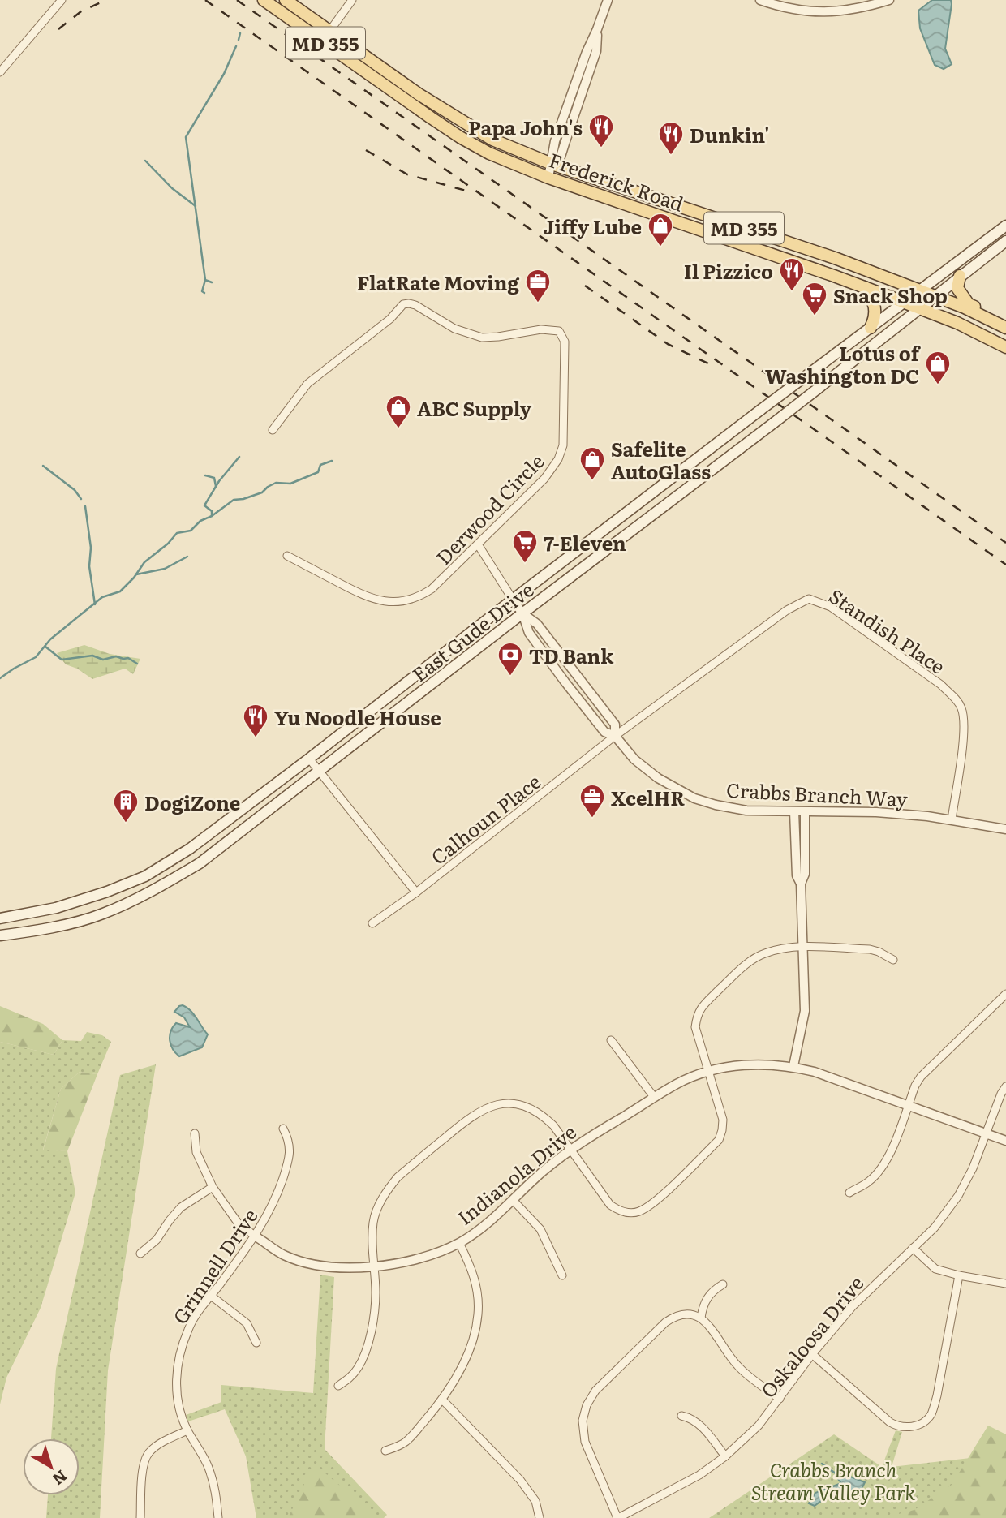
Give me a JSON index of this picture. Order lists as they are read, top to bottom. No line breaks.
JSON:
{"streets":{"main road":["MD 355","Frederick Road","East Gude Drive"],"street":["Derwood Circle","Standish Place","Crabbs Branch Way","Calhoun Place","Indianola Drive","Grinnell Drive","Oskaloosa Drive"]},"crossings":[["MD 355","Frederick Road"],["Frederick Road","East Gude Drive"],["Standish Place","Crabbs Branch Way"],["Standish Place","Calhoun Place"],["East Gude Drive","Crabbs Branch Way"],["Crabbs Branch Way","Calhoun Place"],["Indianola Drive","Grinnell Drive"],["Indianola Drive","Oskaloosa Drive"]],"parks":["Crabbs Branch Stream Valley Park"],"places":{"restaurant":["Papa John's","Dunkin'","Il Pizzico","Yu Noodle House"],"shop":["Jiffy Lube","Lotus of Washington DC","ABC Supply","Safelite AutoGlass"],"office":["FlatRate Moving","XcelHR"],"supermarket":["Snack Shop","7-Eleven"],"bank":["TD Bank"],"building":["DogiZone"]},"north":"bottom right"}
